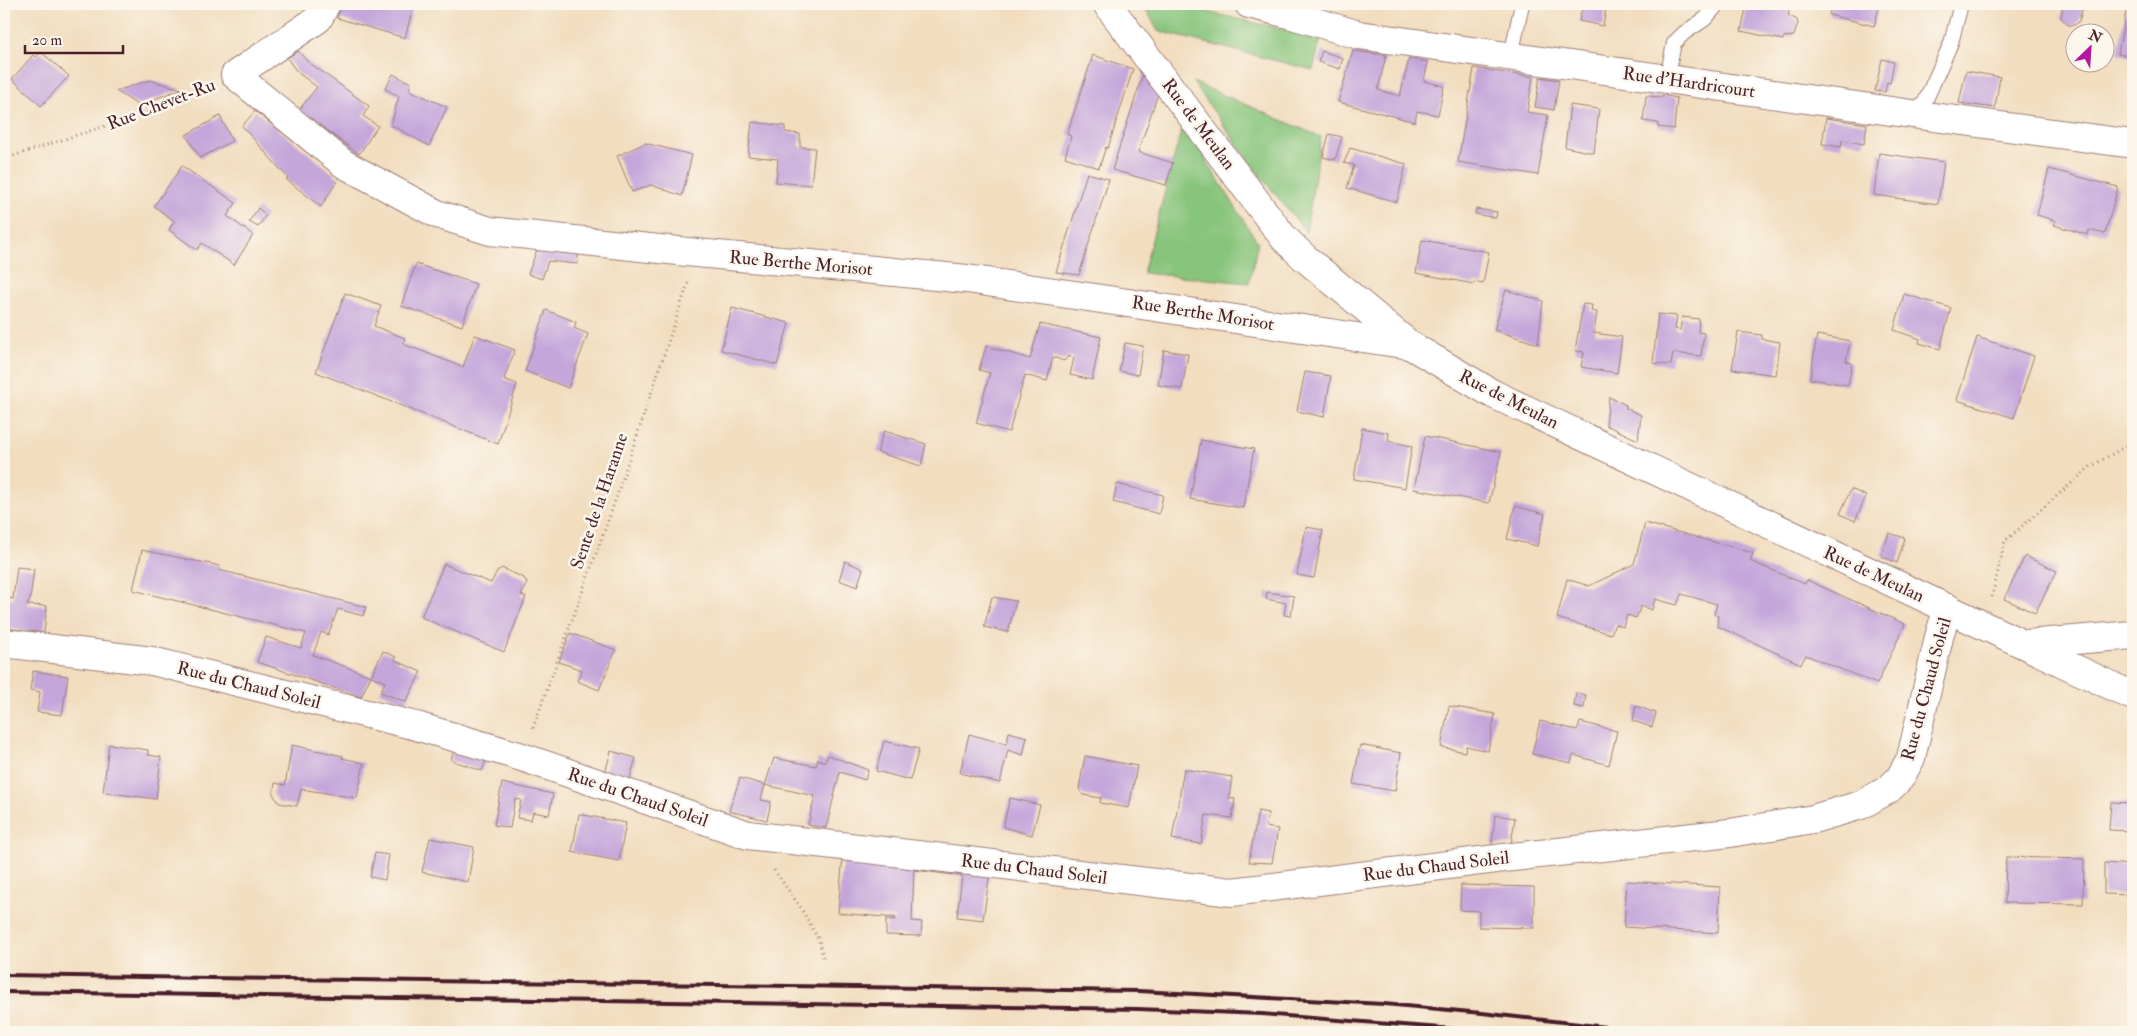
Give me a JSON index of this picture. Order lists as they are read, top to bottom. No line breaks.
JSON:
{"streets":{"street":["Rue d'Hardricourt","Rue Chevet-Ru","Rue de Meulan","Rue Berthe Morisot","Rue du Chaud Soleil"],"path":["Sente de la Haranne"]},"crossings":[["Rue Chevet-Ru","Rue Berthe Morisot"],["Rue de Meulan","Rue Berthe Morisot"],["Rue de Meulan","Rue du Chaud Soleil"],["Rue Berthe Morisot","Sente de la Haranne"],["Sente de la Haranne","Rue du Chaud Soleil"]],"scale_bar":"20 m","north":"top right"}
